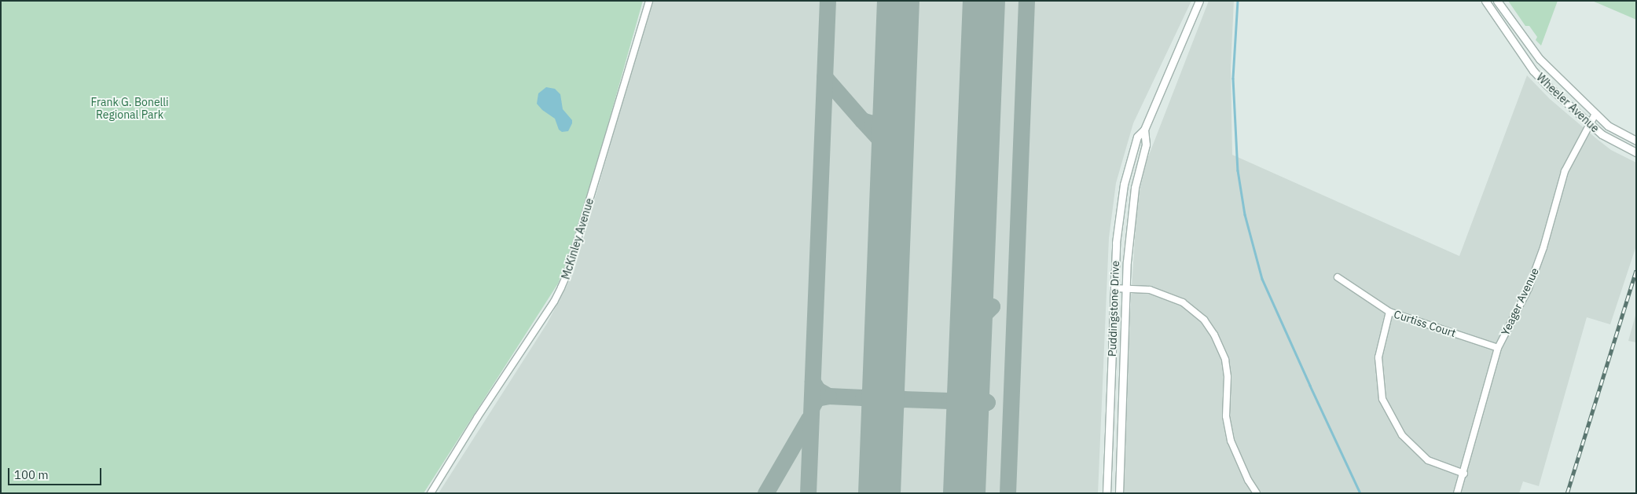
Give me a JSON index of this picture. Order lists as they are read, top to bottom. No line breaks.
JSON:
{"streets":{"street":["Wheeler Avenue","McKinley Avenue","Yeager Avenue","Puddingstone Drive","Curtiss Court"]},"crossings":[["Wheeler Avenue","Yeager Avenue"],["Yeager Avenue","Curtiss Court"]],"parks":["Frank G. Bonelli Regional Park"],"scale_bar":"100 m"}
